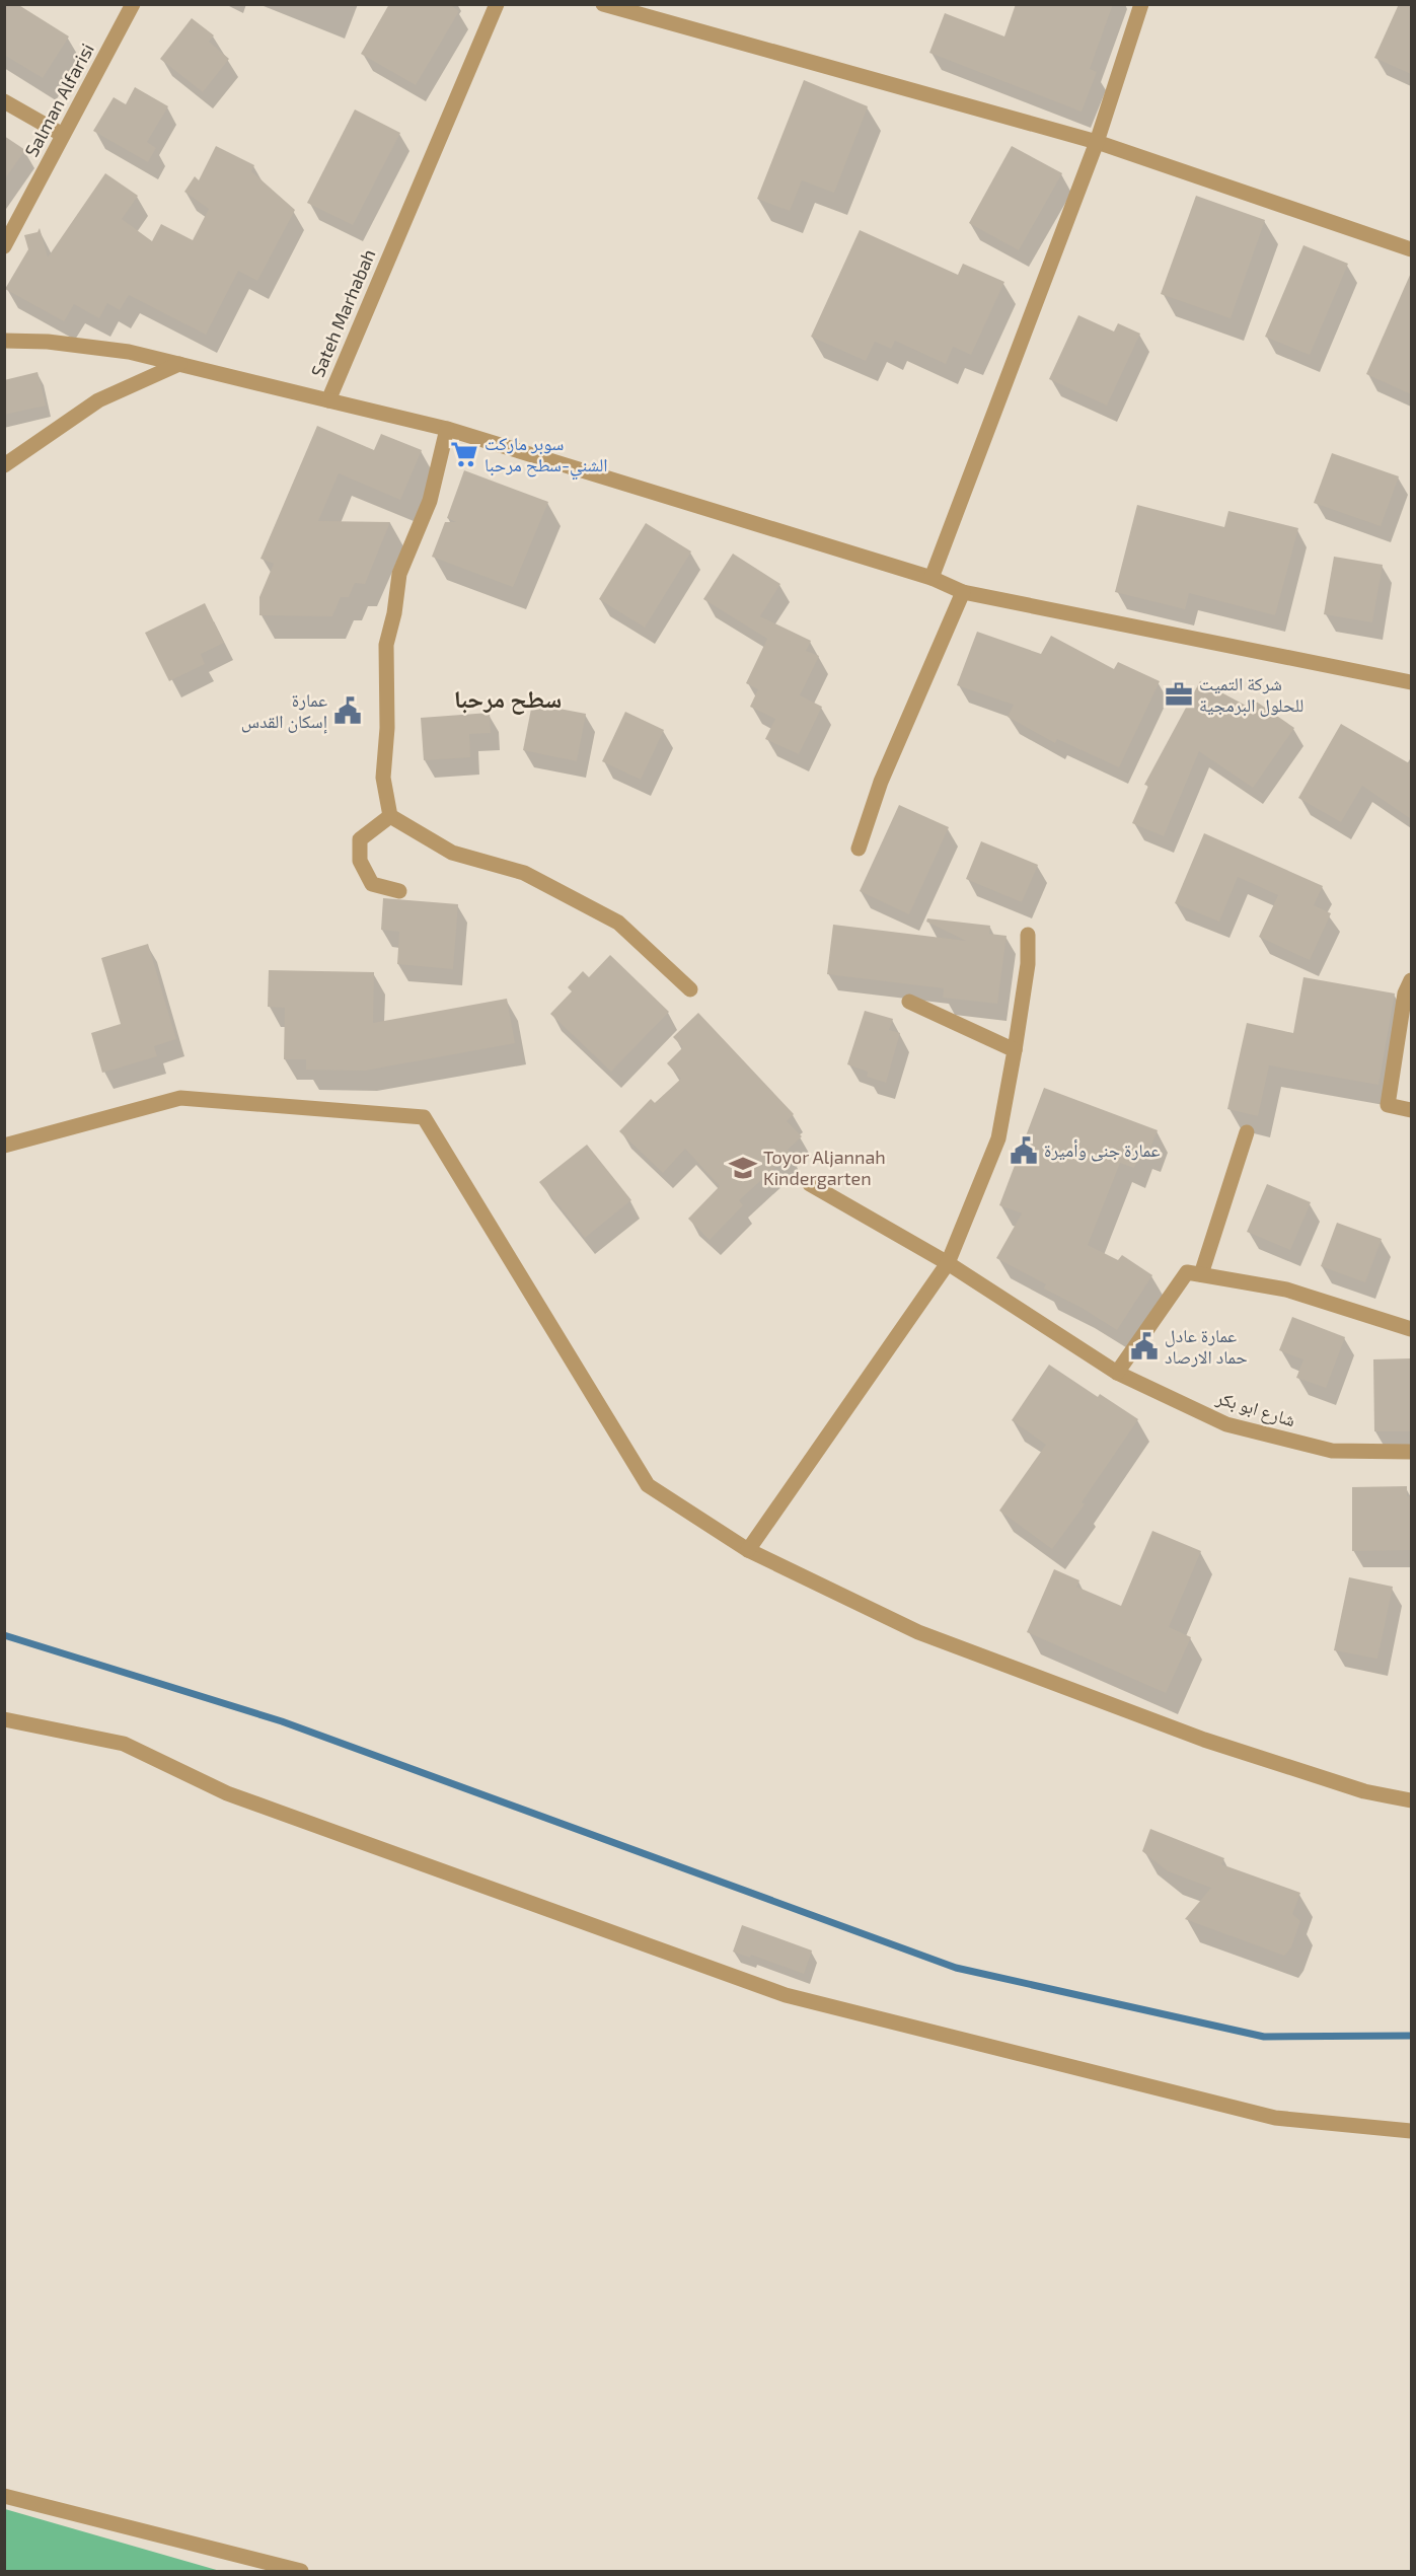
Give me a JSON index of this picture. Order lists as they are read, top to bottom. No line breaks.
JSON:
{"streets":{"street":["Salman Alfarisi","Sateh Marhabah","شارع ابو بكر"]},"districts":["سطح مرحبا"],"places":{"supermarket":["سوبر ماركت الشني-سطح مرحبا"],"office":["شركة التميت للحلول البرمجية"],"public building":["عمارة إسكان القدس","عمارة جنى وأميرة","عمارة عادل حماد الارصاد"],"school or university":["Toyor Aljannah Kindergarten"]}}
